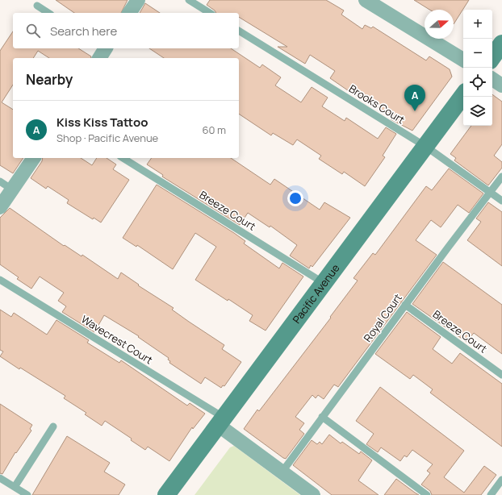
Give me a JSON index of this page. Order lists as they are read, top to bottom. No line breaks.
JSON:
{"streets":{"main road":["Pacific Avenue"],"lane":["Brooks Court","Breeze Court","Royal Court","Wavecrest Court"]},"crossings":[["Brooks Court","Pacific Avenue"],["Brooks Court","Royal Court"],["Breeze Court","Pacific Avenue"],["Breeze Court","Royal Court"],["Pacific Avenue","Wavecrest Court"]],"north":"right","page":{"map_buttons":["+","−"],"search":"Search here","heading":"Nearby","pins":"A","list":[{"mark":"A","name":"Kiss Kiss Tattoo","note":"Shop · Pacific Avenue","value":"60 m"}]}}
